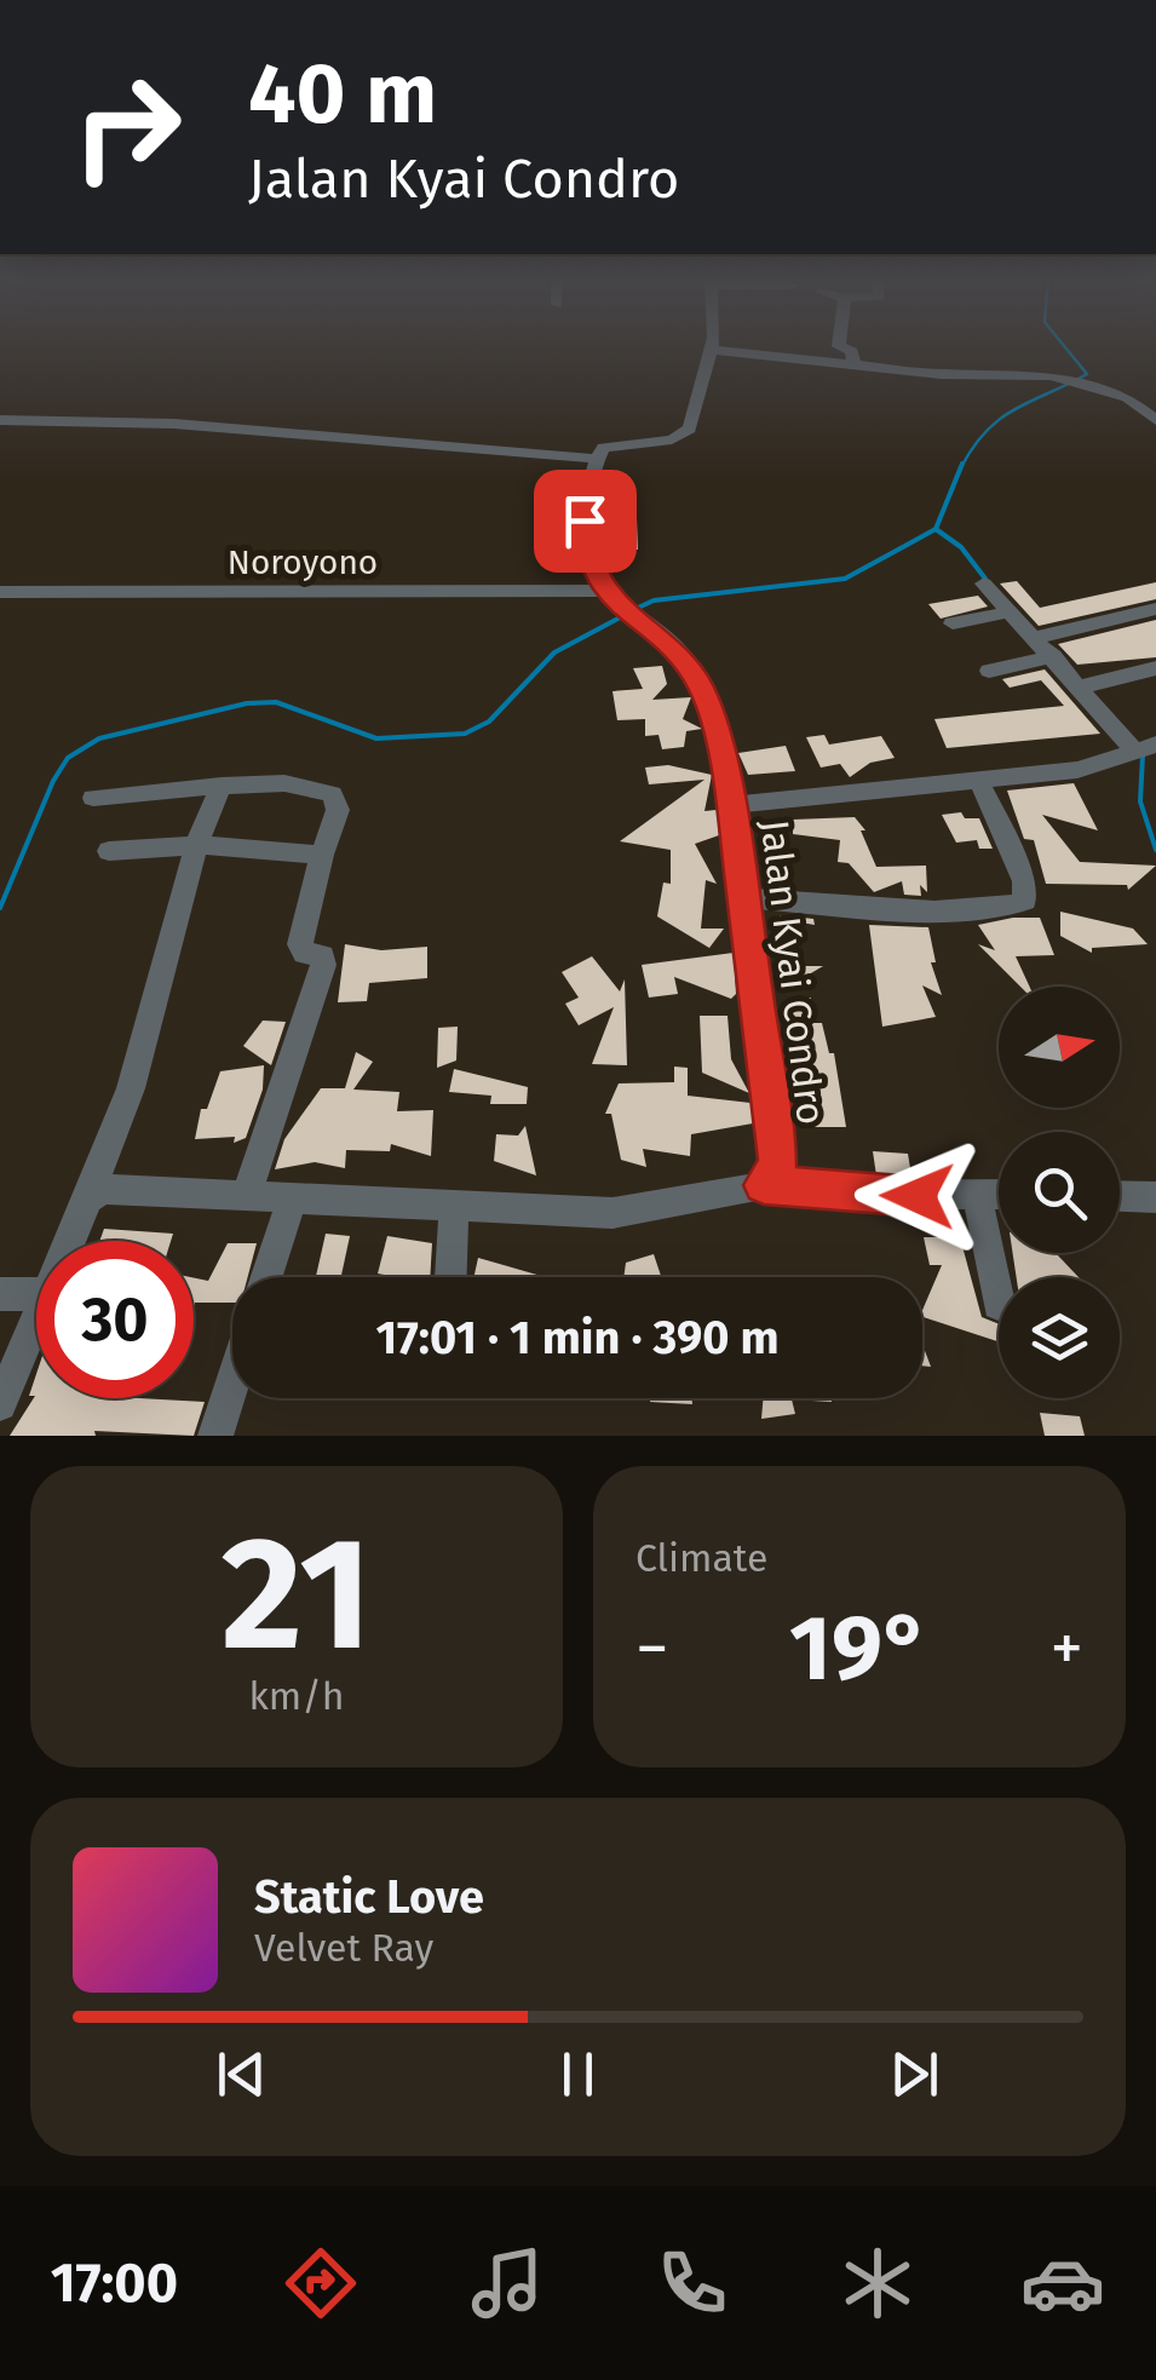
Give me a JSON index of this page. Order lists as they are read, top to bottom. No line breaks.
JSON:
{"streets":{"street":["Noroyono","Jalan Kyai Condro"]},"crossings":[["Noroyono","Jalan Kyai Condro"]],"north":"right","page":{"turn":["40 m","Jalan Kyai Condro"],"limit":"30","trip":"17:01 · 1 min · 390 m","tile":[["21","km/h"],"Climate"],"heat":["−","19°","+"],"song":["Static Love","Velvet Ray"],"tabs":"17:00"}}
